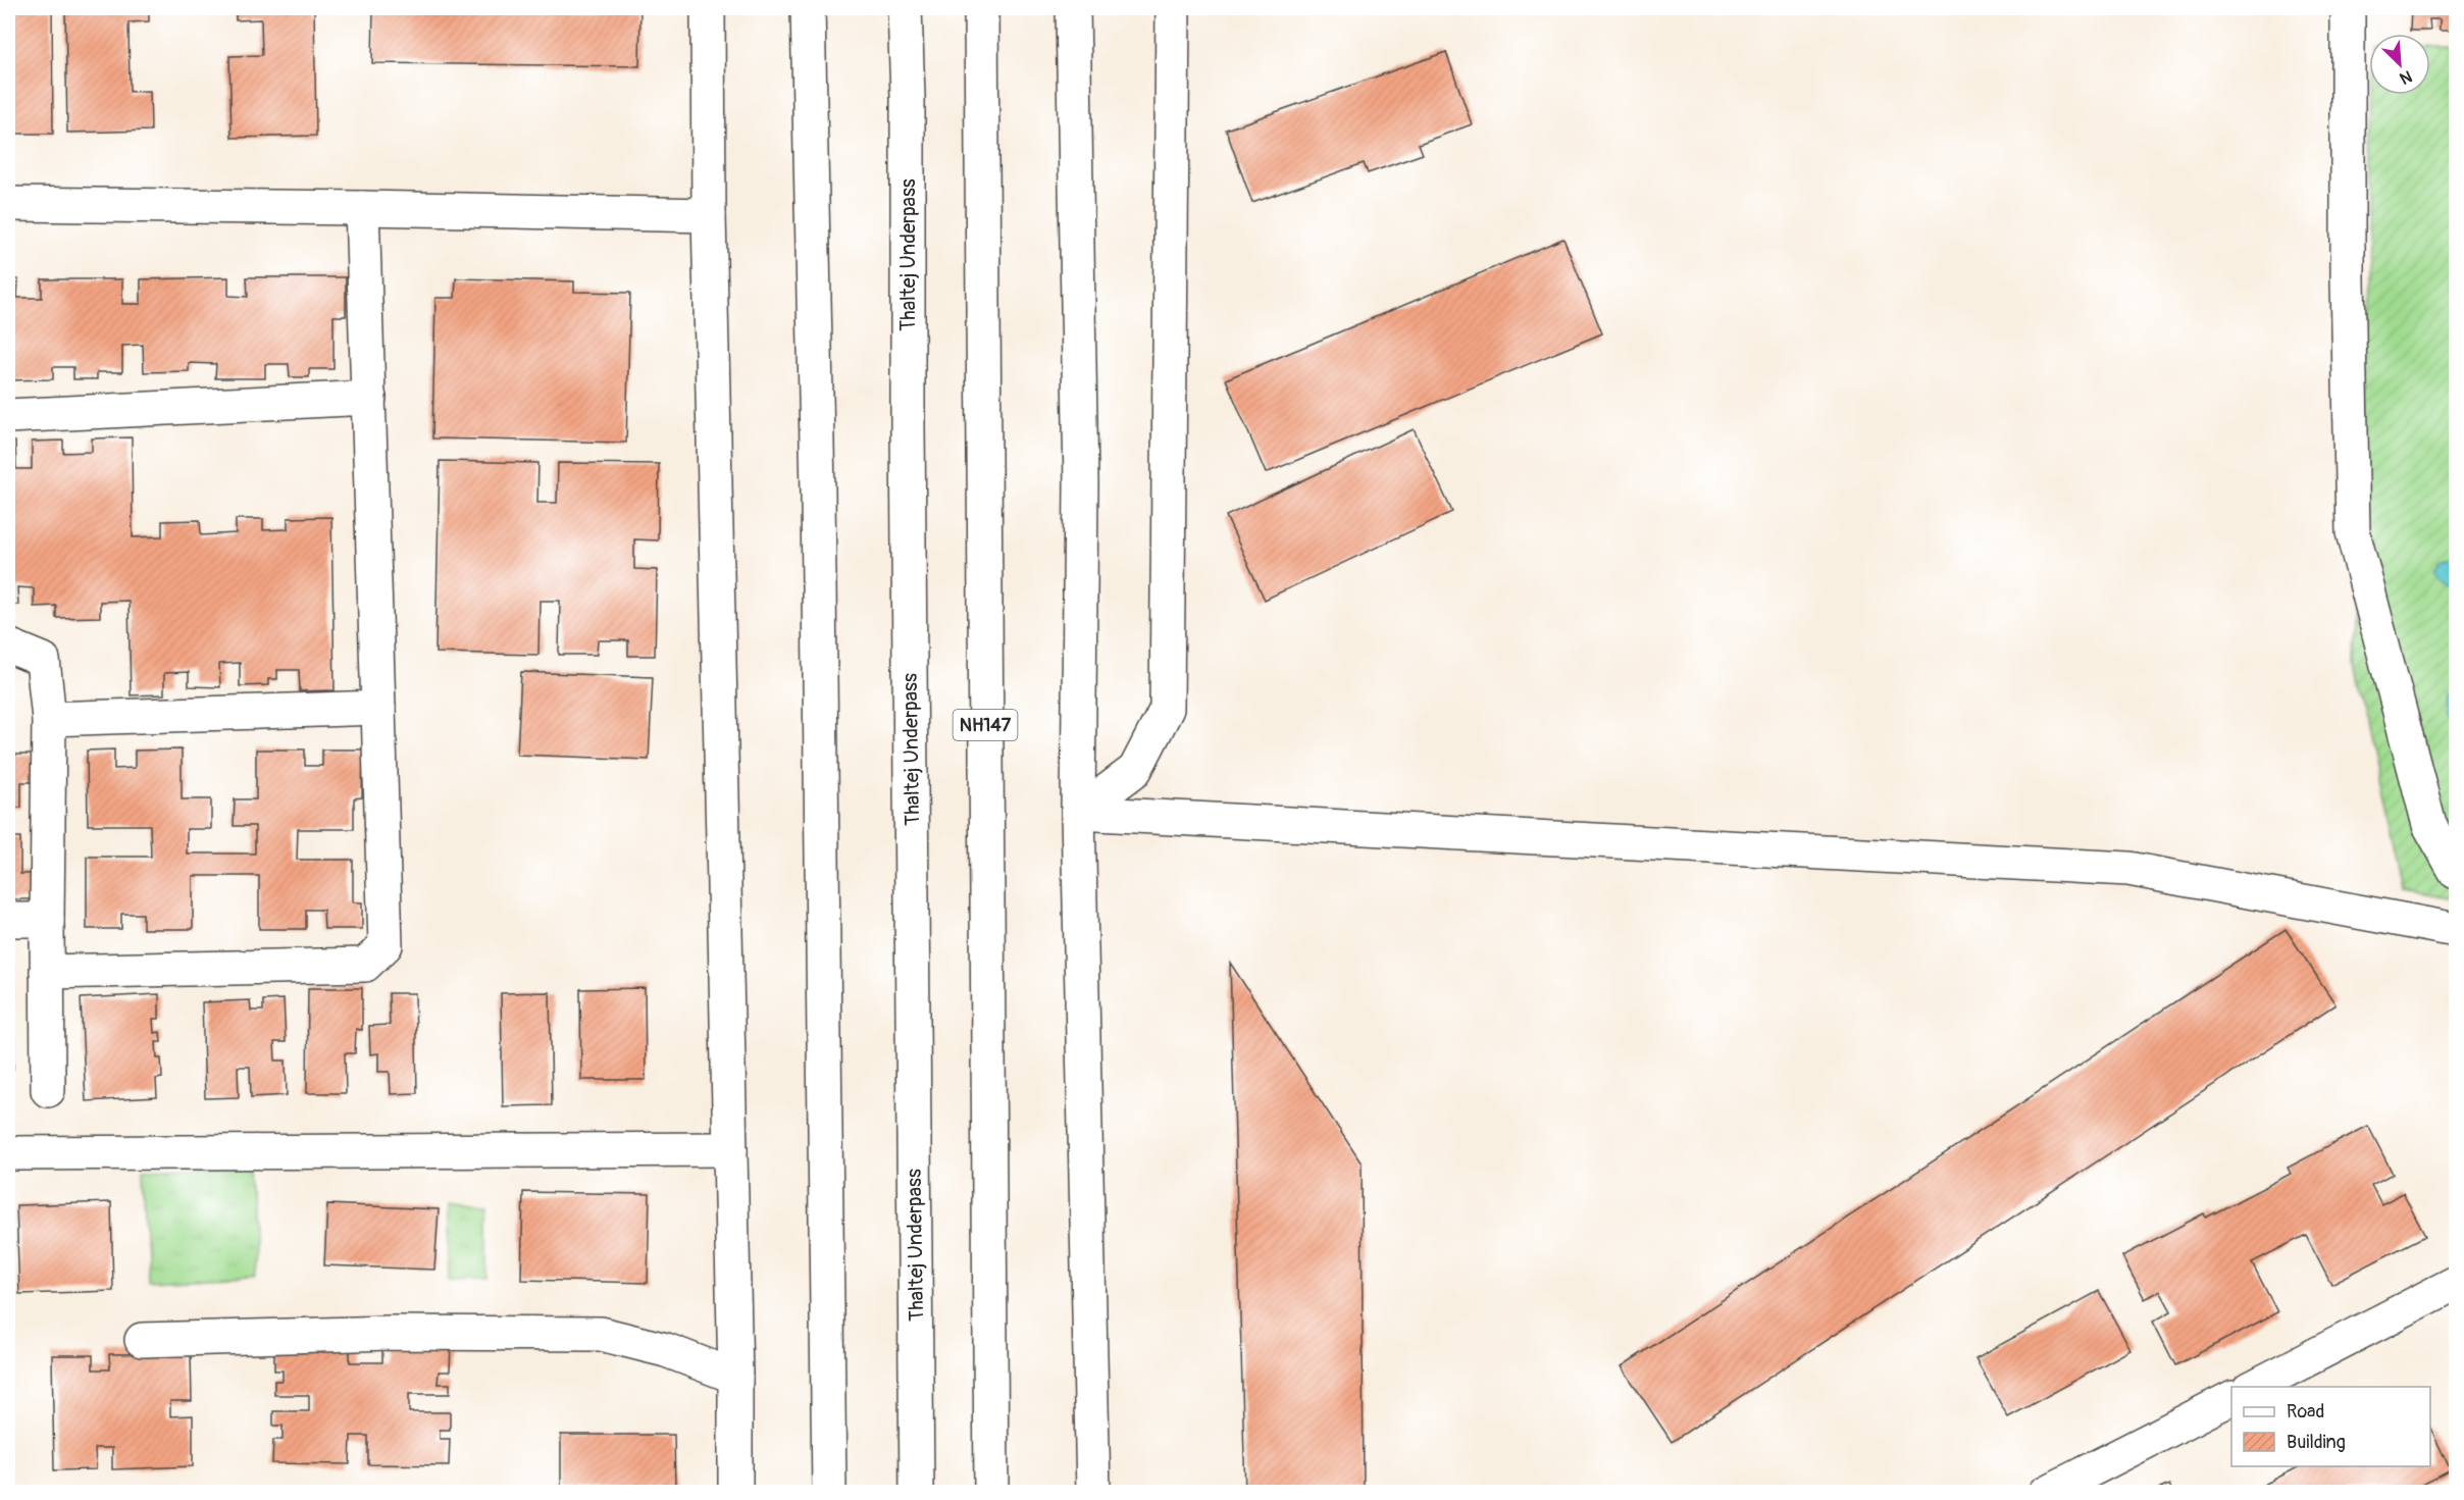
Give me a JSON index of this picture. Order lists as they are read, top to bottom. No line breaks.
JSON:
{"streets":{"main road":["Thaltej Underpass","NH147"]},"legend":["Road","Building"],"north":"bottom right"}
